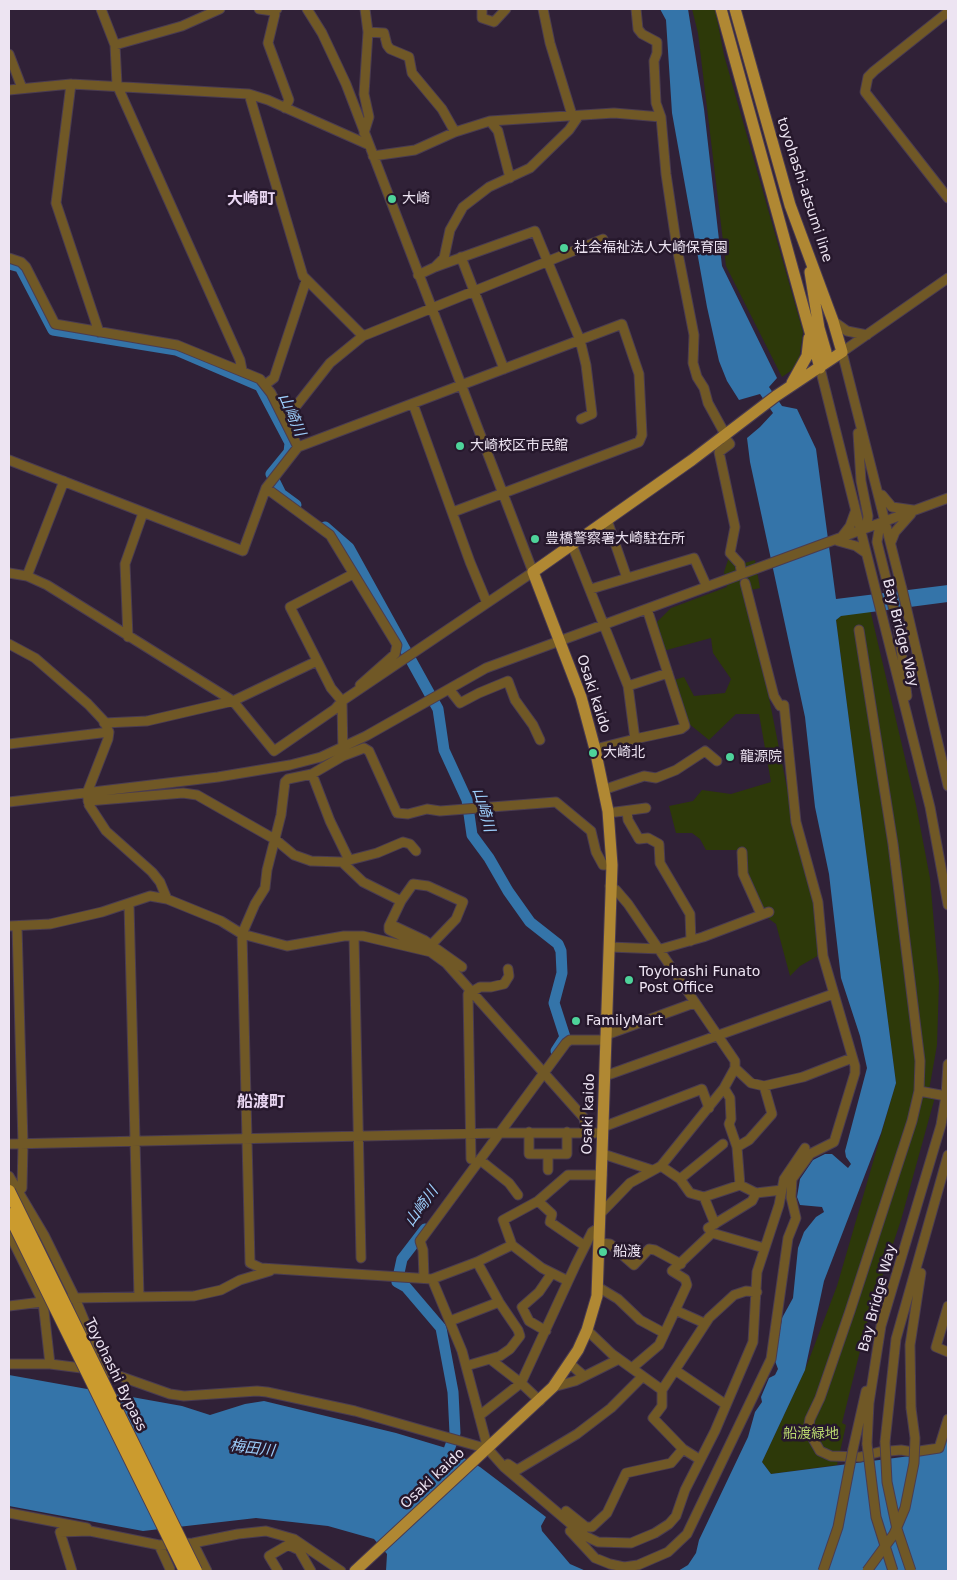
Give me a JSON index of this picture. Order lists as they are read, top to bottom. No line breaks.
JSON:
{"streets":{"highway":["Toyohashi Bypass"],"main road":["toyohashi-atsumi line","Osaki kaido"],"street":["Bay Bridge Way"]},"crossings":[["toyohashi-atsumi line","Bay Bridge Way"]],"districts":["大崎町","船渡町"],"water":["山崎川","梅田川"],"parks":["船渡緑地"],"places":["大崎","社会福祉法人大崎保育園","大崎校区市民館","豊橋警察署大崎駐在所","大崎北","龍源院","Toyohashi Funato Post Office","FamilyMart","船渡"]}
